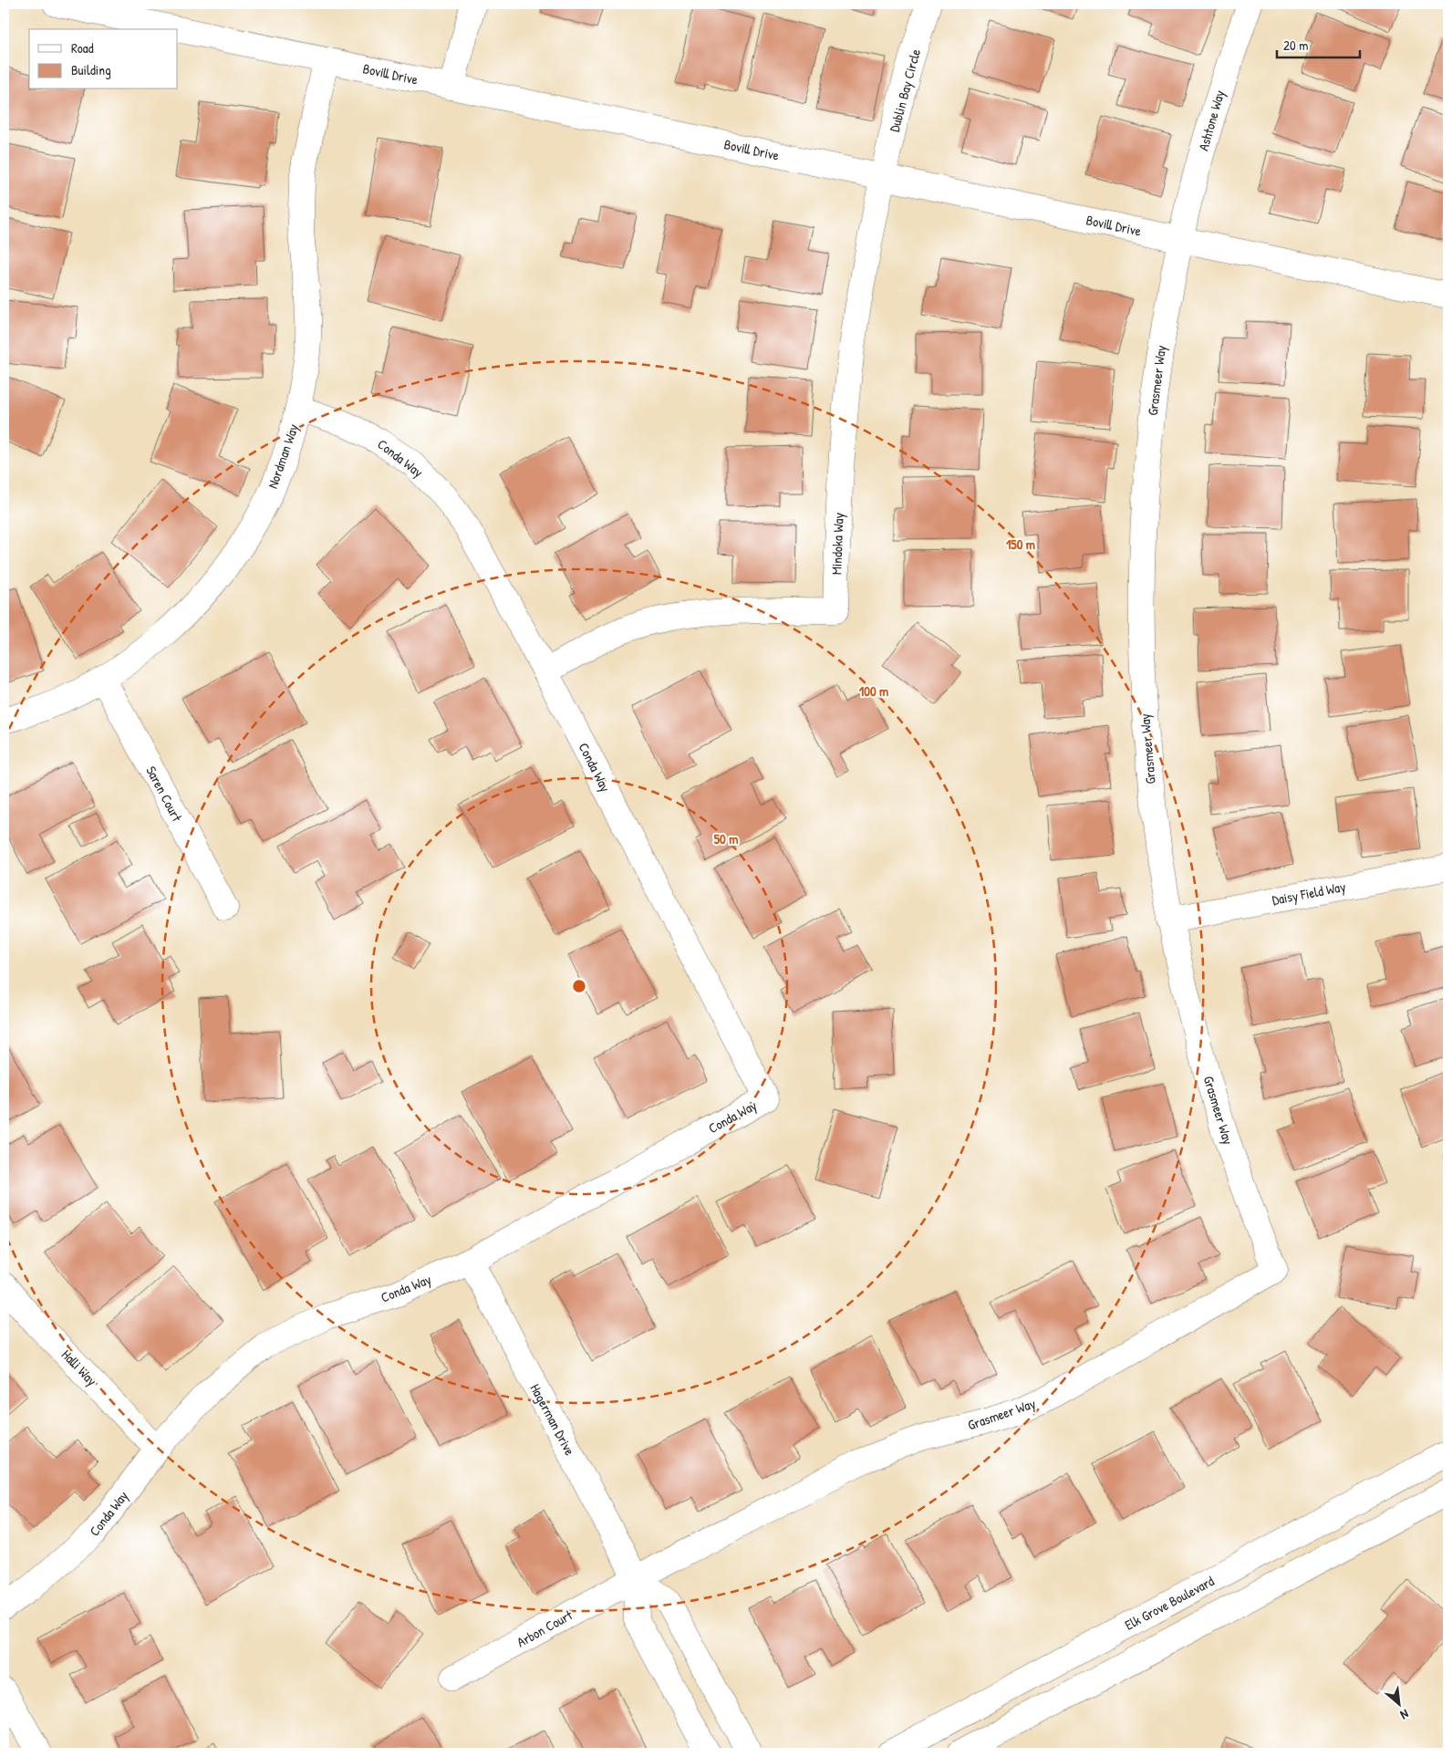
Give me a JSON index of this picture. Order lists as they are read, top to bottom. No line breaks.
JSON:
{"streets":{"street":["Bovill Drive","Dublin Bay Circle","Ashtone Way","Grasmeer Way","Nordman Way","Conda Way","Mindoka Way","Saren Court","Daisy Field Way","Halli Way","Hagerman Drive","Elk Grove Boulevard","Arbon Court"]},"crossings":[["Bovill Drive","Dublin Bay Circle"],["Bovill Drive","Ashtone Way"],["Bovill Drive","Grasmeer Way"],["Bovill Drive","Nordman Way"],["Bovill Drive","Mindoka Way"],["Dublin Bay Circle","Mindoka Way"],["Ashtone Way","Grasmeer Way"],["Grasmeer Way","Daisy Field Way"],["Grasmeer Way","Hagerman Drive"],["Grasmeer Way","Arbon Court"],["Nordman Way","Conda Way"],["Nordman Way","Saren Court"],["Conda Way","Mindoka Way"],["Conda Way","Halli Way"],["Conda Way","Hagerman Drive"],["Hagerman Drive","Arbon Court"]],"legend":["Road","Building"],"scale_bar":"20 m","north":"bottom right","rings":["150 m","100 m","50 m"]}
